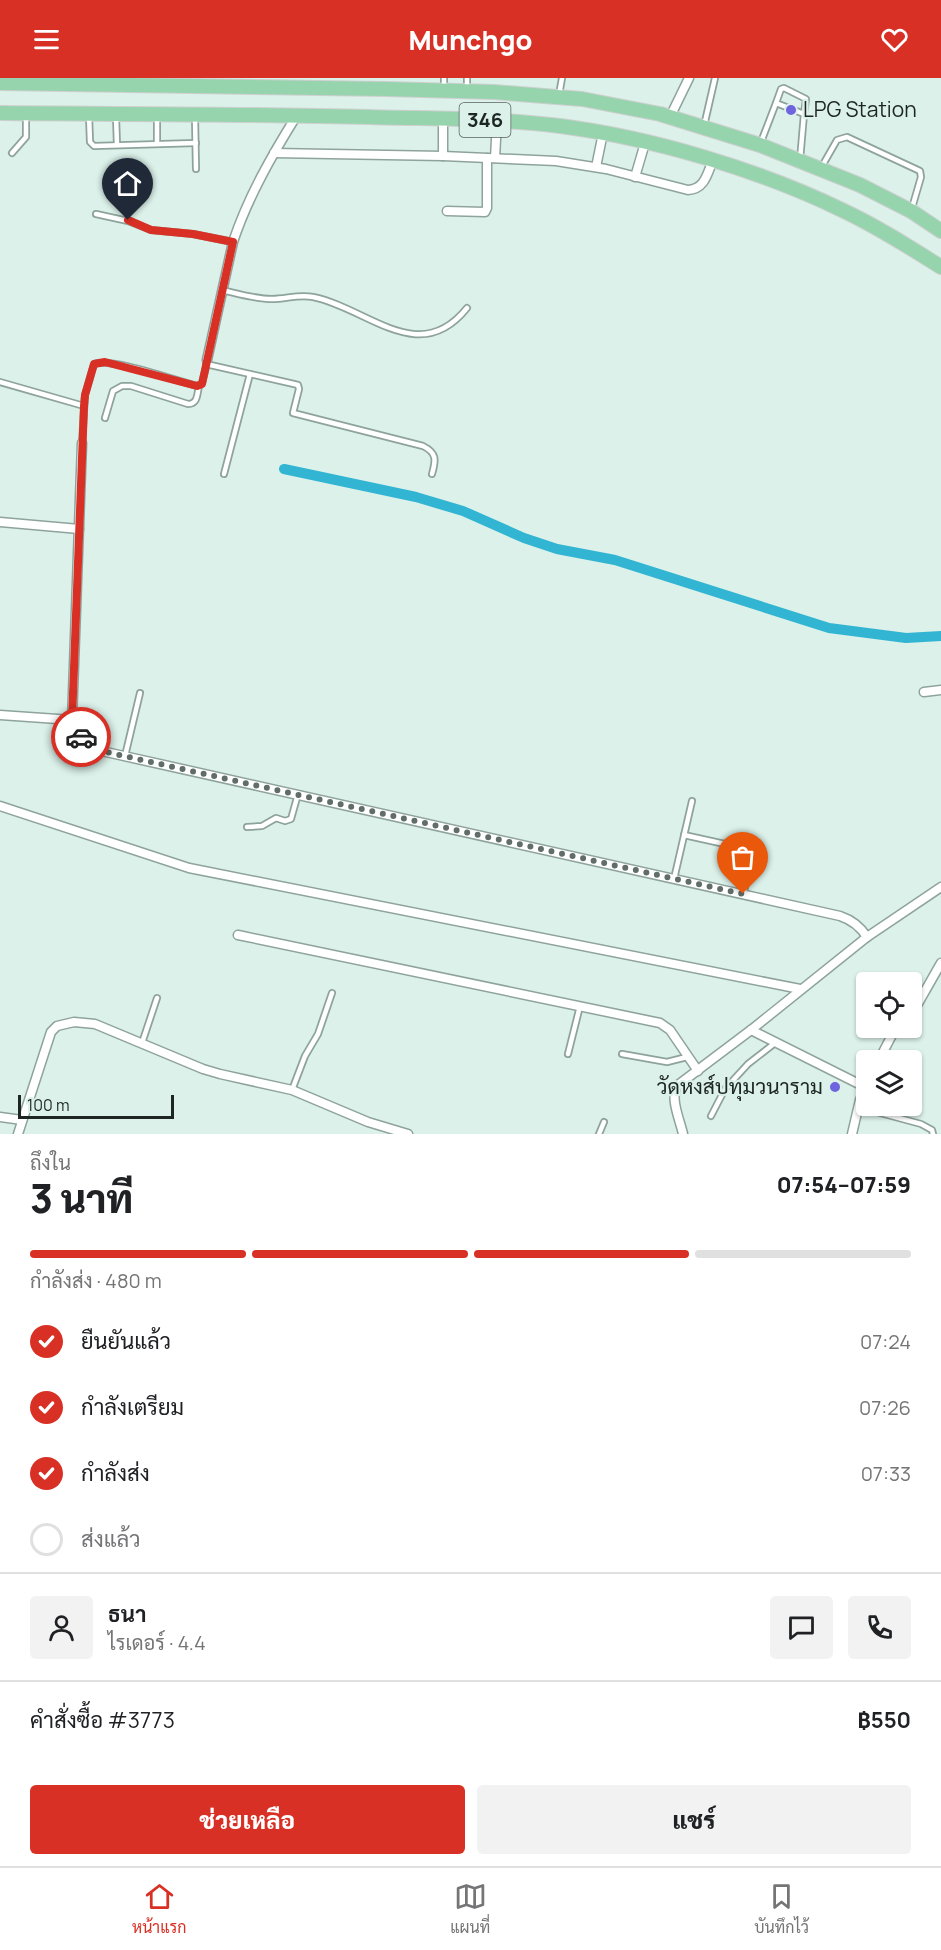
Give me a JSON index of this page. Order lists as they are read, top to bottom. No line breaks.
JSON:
{"streets":{"main road":["346"]},"places":["LPG Station","วัดหงส์ปทุมวนาราม"],"scale_bar":"100 m","page":{"header":"Munchgo","scale":"100 m","heading":["3 นาที","ถึงใน","07:54–07:59"],"panel":["ธนา","ไรเดอร์ · 4.4","คำสั่งซื้อ #3773","฿550"],"bar":"กำลังส่ง · 480 m","list":[["ยืนยันแล้ว","07:24"],["กำลังเตรียม","07:26"],["กำลังส่ง","07:33"],"ส่งแล้ว"],"buttons":["ช่วยเหลือ","แชร์"],"tabs":["หน้าแรก","แผนที่","บันทึกไว้"]}}
